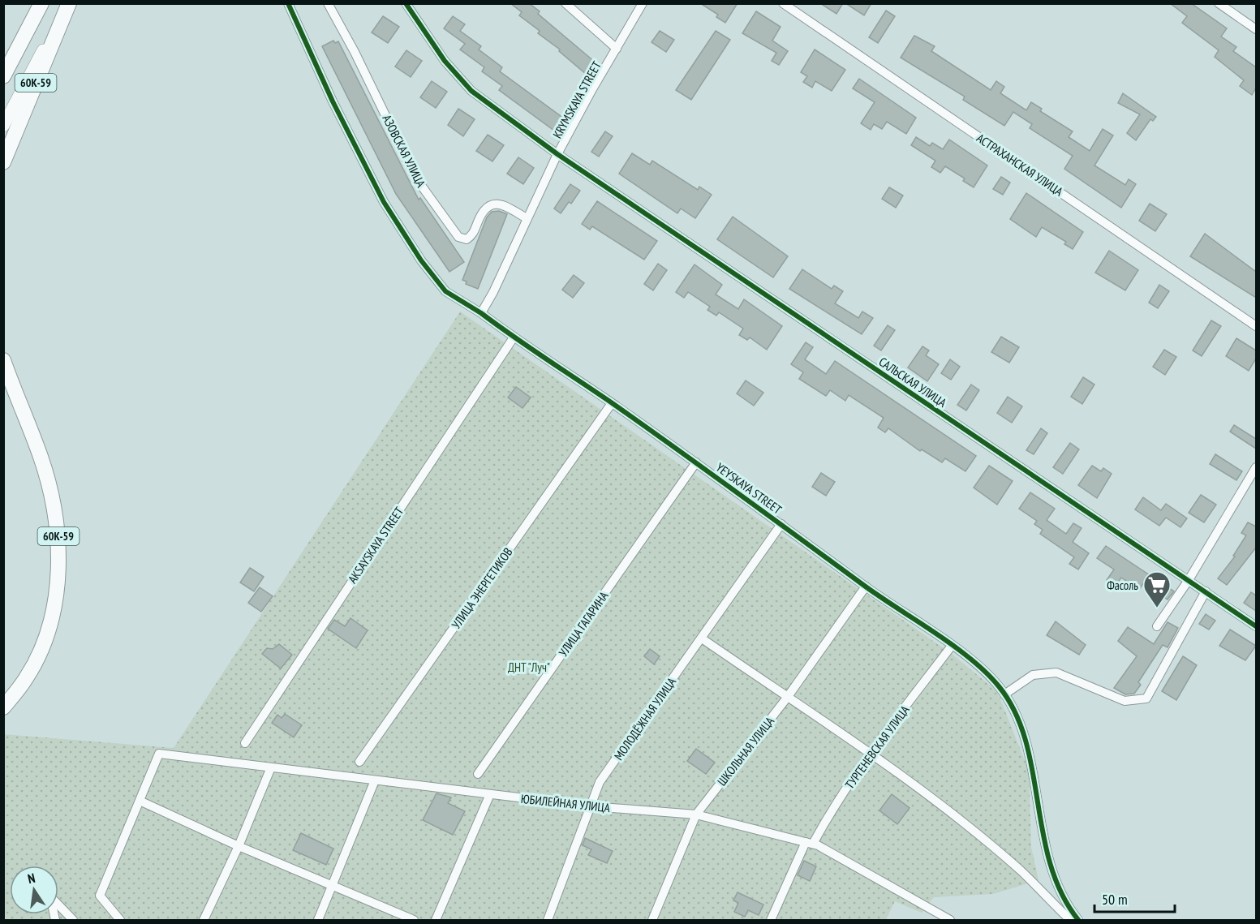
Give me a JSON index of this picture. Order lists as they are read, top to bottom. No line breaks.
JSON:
{"streets":{"main road":["60К-59"],"street":["KRYMSKAYA STREET","АЗОВСКАЯ УЛИЦА","АСТРАХАНСКАЯ УЛИЦА","САЛЬСКАЯ УЛИЦА","YEYSKAYA STREET","AKSAYSKAYA STREET","УЛИЦА ЭНЕРГЕТИКОВ","УЛИЦА ГАГАРИНА","МОЛОДЁЖНАЯ УЛИЦА","ТУРГЕНЕВСКАЯ УЛИЦА","ШКОЛЬНАЯ УЛИЦА","ЮБИЛЕЙНАЯ УЛИЦА"]},"crossings":[["KRYMSKAYA STREET","АЗОВСКАЯ УЛИЦА"],["KRYMSKAYA STREET","САЛЬСКАЯ УЛИЦА"],["KRYMSKAYA STREET","YEYSKAYA STREET"],["YEYSKAYA STREET","AKSAYSKAYA STREET"],["YEYSKAYA STREET","УЛИЦА ЭНЕРГЕТИКОВ"],["YEYSKAYA STREET","УЛИЦА ГАГАРИНА"],["YEYSKAYA STREET","МОЛОДЁЖНАЯ УЛИЦА"],["YEYSKAYA STREET","ТУРГЕНЕВСКАЯ УЛИЦА"],["YEYSKAYA STREET","ШКОЛЬНАЯ УЛИЦА"],["МОЛОДЁЖНАЯ УЛИЦА","ЮБИЛЕЙНАЯ УЛИЦА"],["ТУРГЕНЕВСКАЯ УЛИЦА","ЮБИЛЕЙНАЯ УЛИЦА"],["ШКОЛЬНАЯ УЛИЦА","ЮБИЛЕЙНАЯ УЛИЦА"]],"parks":["ДНТ \"Луч\""],"places":{"supermarket":["Фасоль"]},"scale_bar":"50 m","north":"top"}
